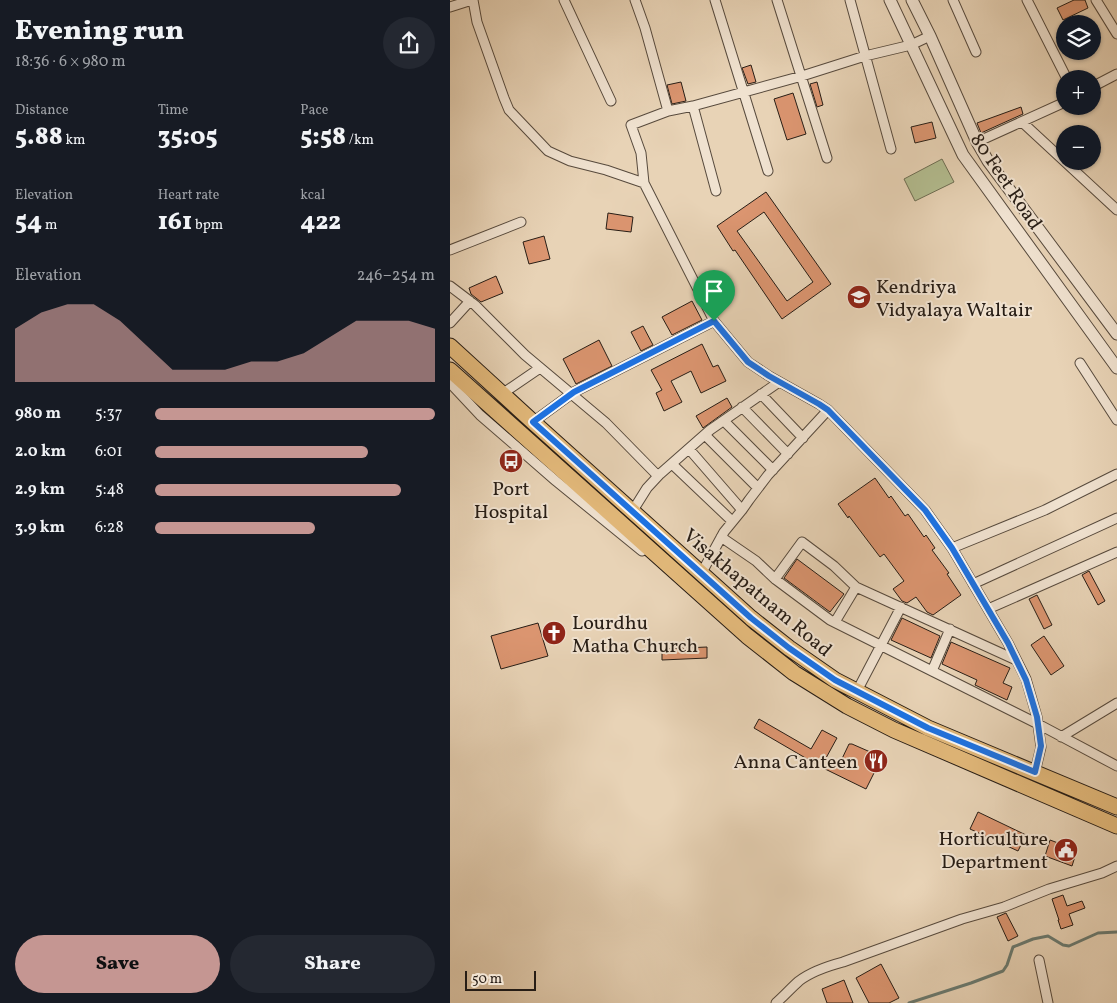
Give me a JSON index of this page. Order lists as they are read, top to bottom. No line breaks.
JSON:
{"streets":{"main road":["Visakhapatnam Road"],"street":["80 Feet Road"]},"places":{"school or university":["Kendriya Vidyalaya Waltair"],"bus stop":["Port Hospital"],"church":["Lourdhu Matha Church"],"restaurant":["Anna Canteen"],"public building":["Horticulture Department"]},"scale_bar":"50 m","page":{"heading":["Evening run","18:36 · 6 × 980 m"],"map_buttons":["+","−"],"stats":[["Distance","5.88 km"],["Time","35:05"],["Pace","5:58 /km"],["Elevation","54 m"],["Heart rate","161 bpm"],["kcal","422"]],"chart":["Elevation","246–254 m"],"list":[{"name":"980 m","note":"5:37"},{"name":"2.0 km","note":"6:01"},{"name":"2.9 km","note":"5:48"},{"name":"3.9 km","note":"6:28"}],"buttons":["Save","Share"],"scale":"50 m"}}
